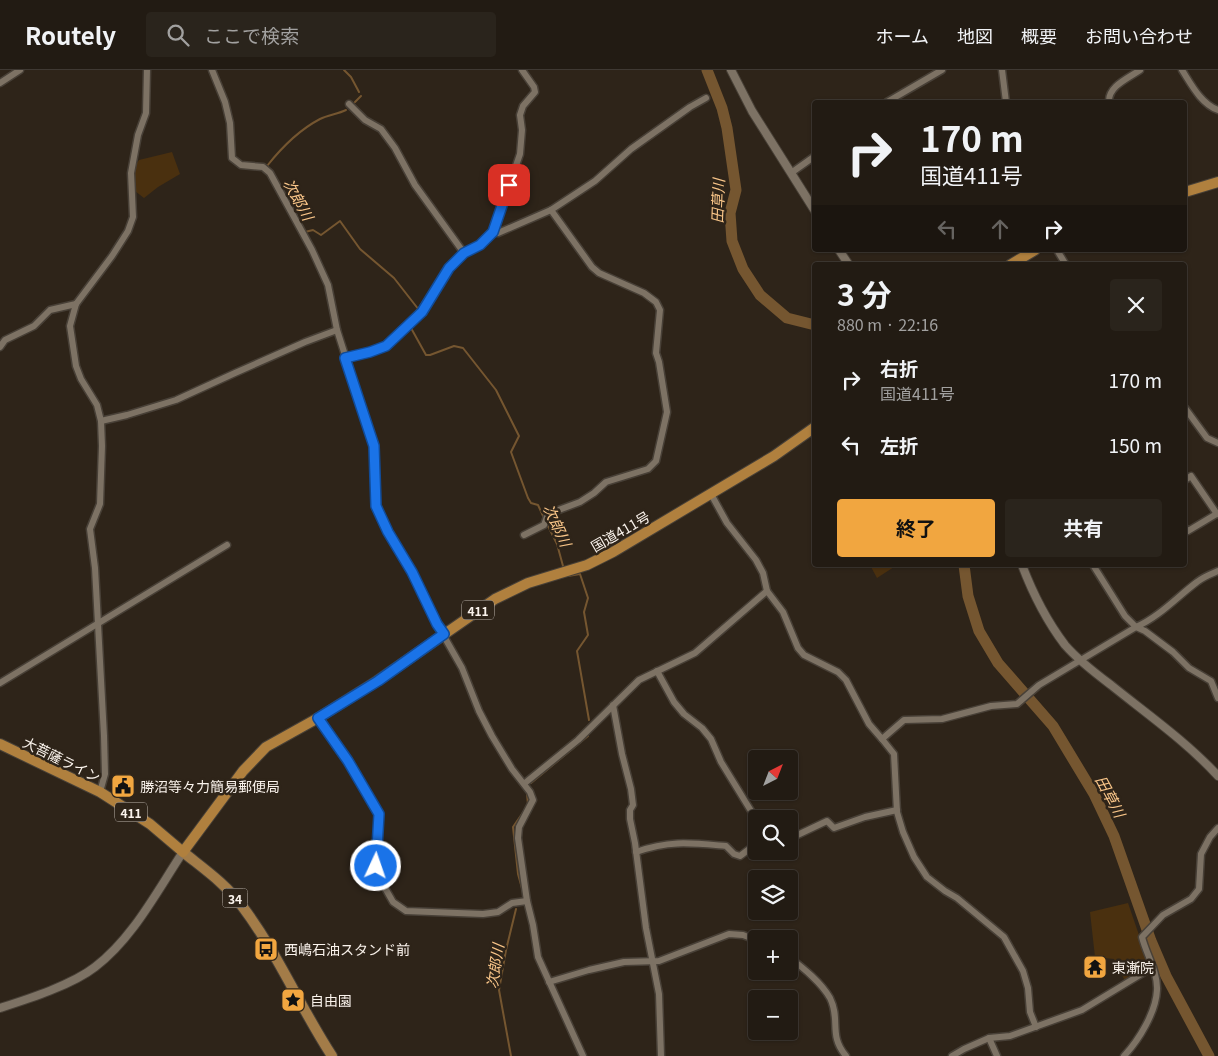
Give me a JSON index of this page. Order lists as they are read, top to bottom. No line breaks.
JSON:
{"streets":{"highway":["国道411号","411","大菩薩ライン"],"main road":["34"]},"crossings":[["国道411号","大菩薩ライン"],["国道411号","34"],["大菩薩ライン","34"]],"water":["次郎川","田草川"],"places":{"public building":["勝沼等々力簡易郵便局"],"bus stop":["西嶋石油スタンド前"],"temple":["東漸院"],"place":["自由園"]},"north":"top right","page":{"header":"Routely","search":"ここで検索","nav":["ホーム","地図","概要","お問い合わせ"],"turn":["170 m","国道411号"],"heading":["3 分","880 m · 22:16"],"list":[{"name":"右折","note":"国道411号","value":"170 m"},{"name":"左折","value":"150 m"}],"buttons":["終了","共有"],"map_buttons":["+","−"]}}
